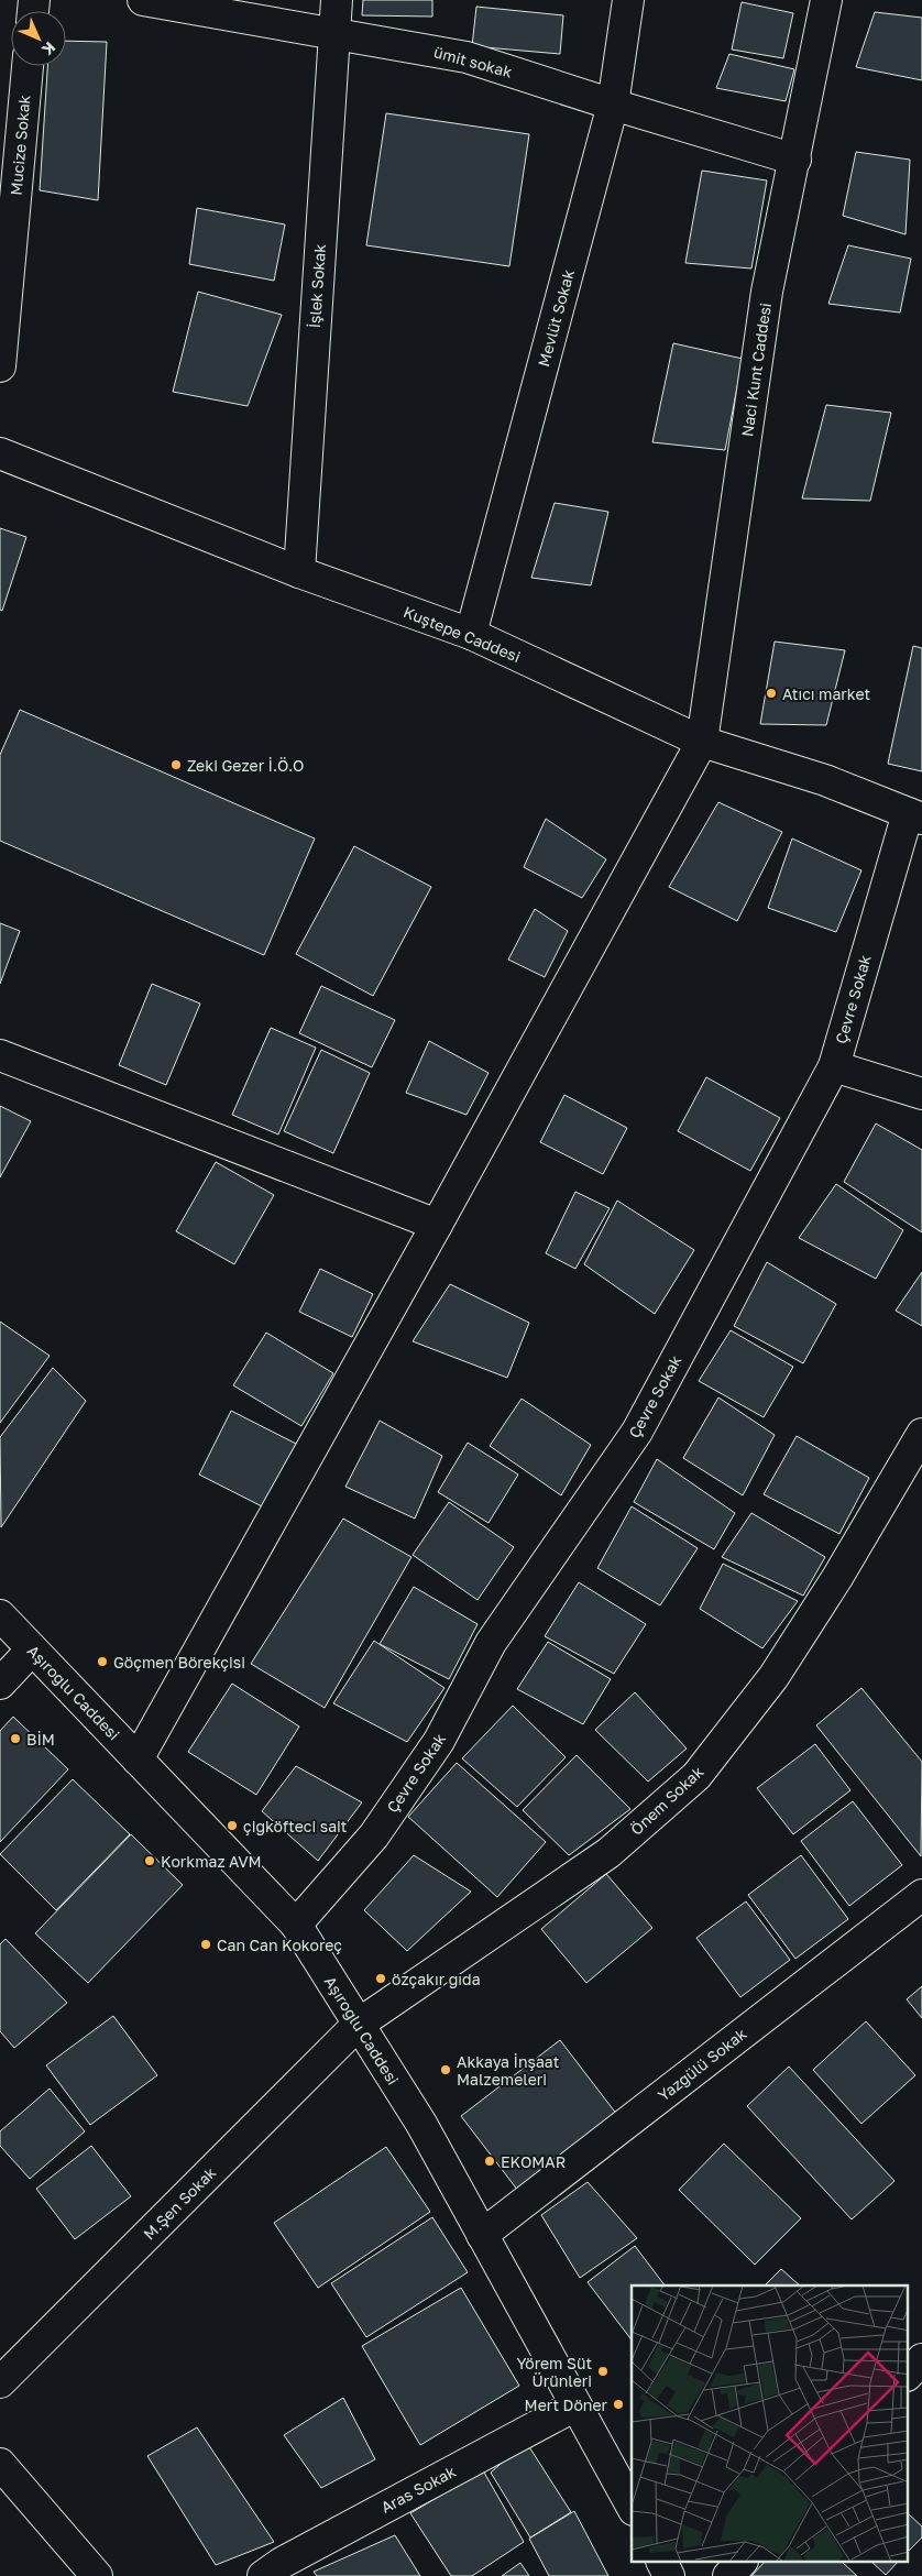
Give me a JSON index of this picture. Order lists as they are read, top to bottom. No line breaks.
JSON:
{"streets":{"street":["ümit sokak","Mucize Sokak","İşlek Sokak","Mevlüt Sokak","Naci Kunt Caddesi","Kuştepe Caddesi","Çevre Sokak","Aşıroğlu Caddesi","Önem Sokak","Yazgülü Sokak","M.Şen Sokak","Aras Sokak"]},"crossings":[["ümit sokak","İşlek Sokak"],["ümit sokak","Mevlüt Sokak"],["ümit sokak","Naci Kunt Caddesi"],["İşlek Sokak","Kuştepe Caddesi"],["Mevlüt Sokak","Kuştepe Caddesi"],["Naci Kunt Caddesi","Kuştepe Caddesi"],["Kuştepe Caddesi","Çevre Sokak"],["Çevre Sokak","Aşıroğlu Caddesi"],["Aşıroğlu Caddesi","Önem Sokak"],["Aşıroğlu Caddesi","Yazgülü Sokak"],["Aşıroğlu Caddesi","M.Şen Sokak"],["Aşıroğlu Caddesi","Aras Sokak"],["Önem Sokak","M.Şen Sokak"]],"places":["Atıcı market","Zeki Gezer İ.Ö.O","Göçmen Börekçisi","BİM","çiğköfteci sait","Korkmaz AVM","Can Can Kokoreç","özçakır gıda","Akkaya İnşaat Malzemeleri","EKOMAR","Yörem Süt Ürünleri","Mert Döner"],"north":"bottom right"}
